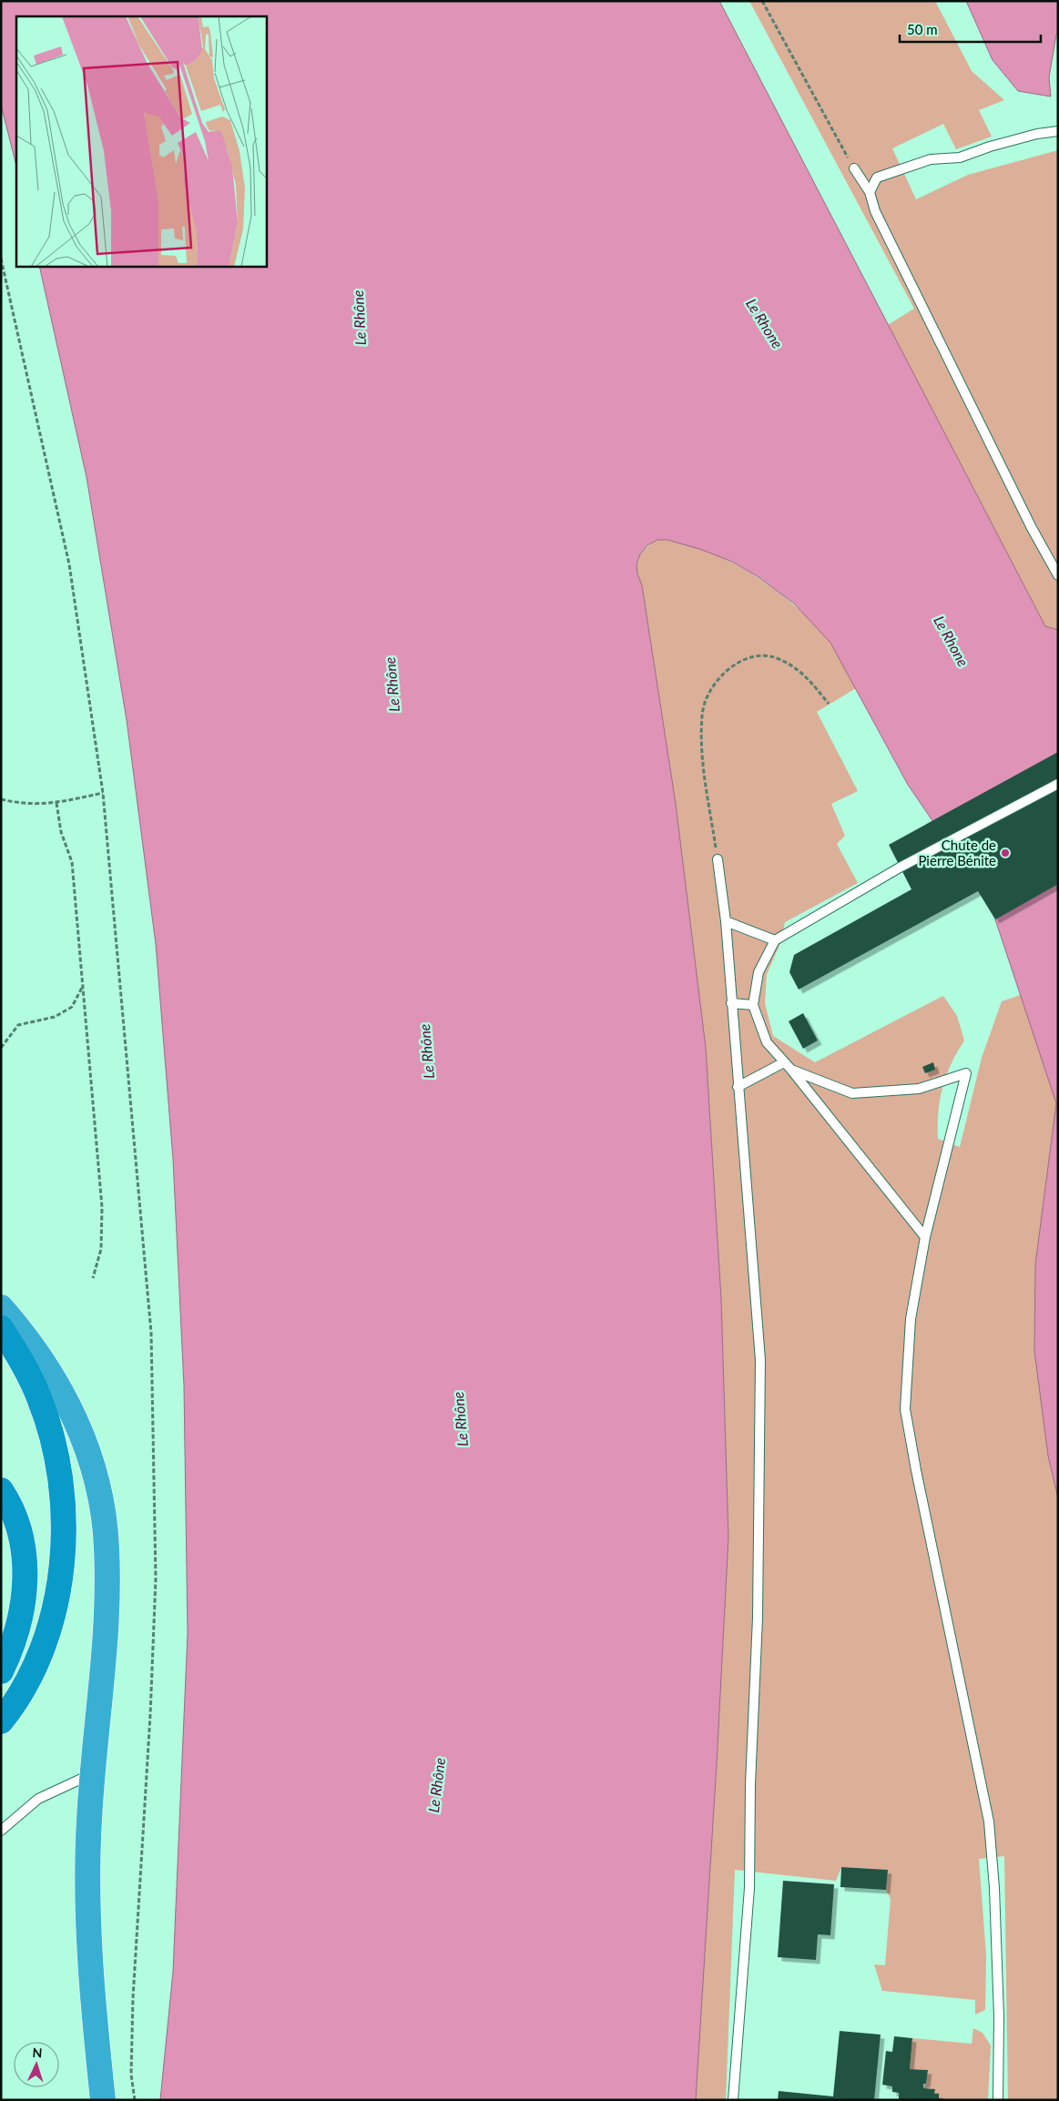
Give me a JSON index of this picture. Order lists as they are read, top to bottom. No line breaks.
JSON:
{"water":["Le Rhône","Le Rhone"],"places":["Chute de Pierre Bénite"],"scale_bar":"50 m","north":"top"}
